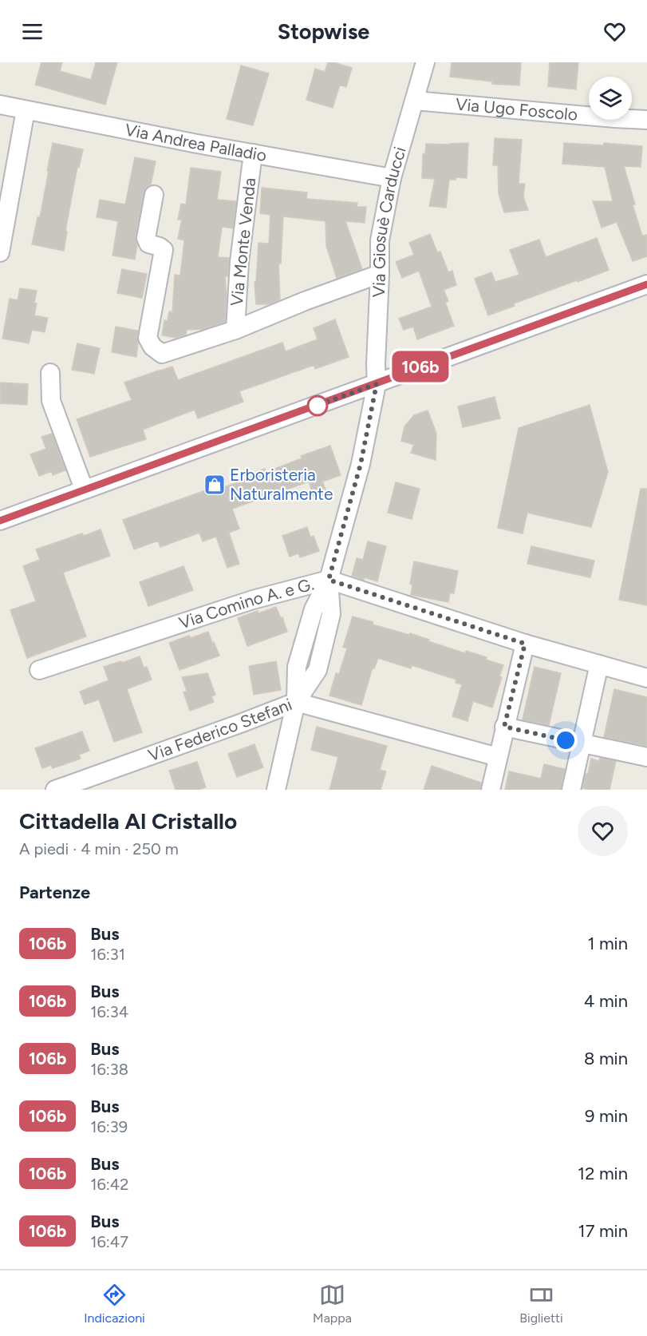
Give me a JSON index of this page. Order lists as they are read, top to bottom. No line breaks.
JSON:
{"streets":{"street":["Via Ugo Foscolo","Via Andrea Palladio","Via Giosuè Carducci","Via Monte Venda","Via Comino A. e G.","Via Federico Stefani"]},"crossings":[["Via Ugo Foscolo","Via Giosuè Carducci"],["Via Andrea Palladio","Via Giosuè Carducci"],["Via Andrea Palladio","Via Monte Venda"],["Via Giosuè Carducci","Via Monte Venda"],["Via Giosuè Carducci","Via Comino A. e G."],["Via Giosuè Carducci","Via Federico Stefani"]],"places":{"shop":["Erboristeria Naturalmente"]},"lines":["bus line 106b"],"page":{"header":"Stopwise","on_map":"106b","heading":[["Cittadella Al Cristallo","A piedi · 4 min · 250 m"],"Partenze"],"list":[{"mark":"106b","name":"Bus","note":"16:31","value":"1 min"},{"mark":"106b","name":"Bus","note":"16:34","value":"4 min"},{"mark":"106b","name":"Bus","note":"16:38","value":"8 min"},{"mark":"106b","name":"Bus","note":"16:39","value":"9 min"},{"mark":"106b","name":"Bus","note":"16:42","value":"12 min"},{"mark":"106b","name":"Bus","note":"16:47","value":"17 min"}],"tabs":["Indicazioni","Mappa","Biglietti"]}}
